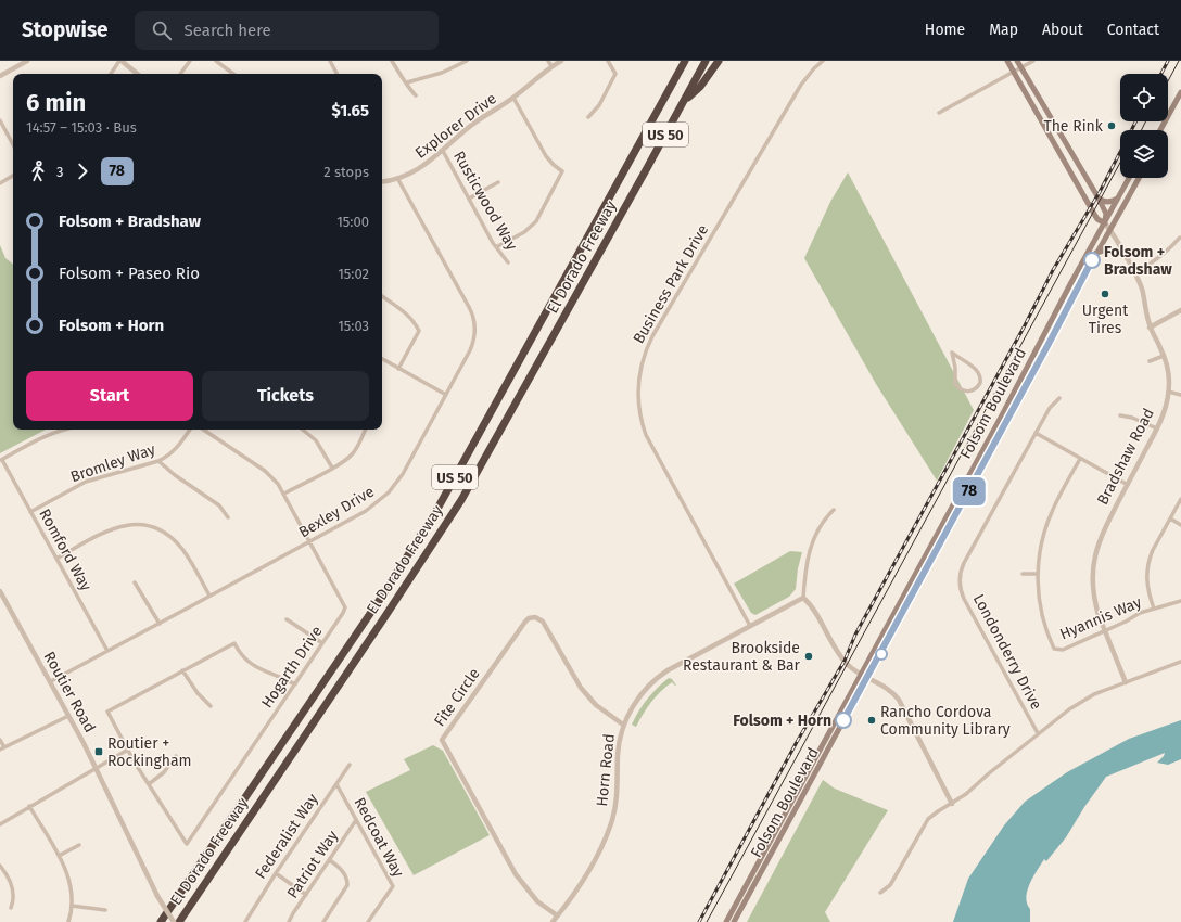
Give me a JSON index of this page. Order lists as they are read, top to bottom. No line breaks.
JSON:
{"streets":{"highway":["US 50","El Dorado Freeway"],"main road":["Folsom Boulevard","Bradshaw Road"],"street":["Explorer Drive","Rusticwood Way","Business Park Drive","Bromley Way","Bexley Drive","Romford Way","Hyannis Way","Londonderry Drive","Hogarth Drive","Routier Road","Fite Circle","Horn Road","Federalist Way","Redcoat Way","Patriot Way"]},"crossings":[["Explorer Drive","Rusticwood Way"],["Explorer Drive","Bexley Drive"],["Business Park Drive","Horn Road"],["Folsom Boulevard","Bradshaw Road"],["Bradshaw Road","Hyannis Way"],["Bromley Way","Romford Way"],["Bexley Drive","Romford Way"],["Bexley Drive","Hogarth Drive"],["Bexley Drive","Routier Road"],["Fite Circle","Horn Road"],["Federalist Way","Redcoat Way"],["Redcoat Way","Patriot Way"]],"places":{"other":["The Rink","Folsom + Bradshaw","Urgent Tires","Brookside Restaurant & Bar","Folsom + Horn","Rancho Cordova Community Library"],"transit":["Routier + Rockingham"]},"lines":["bus line 78"],"page":{"header":"Stopwise","search":"Search here","nav":["Home","Map","About","Contact"],"on_map":"78","heading":["6 min","14:57 – 15:03 · Bus","$1.65"],"legs":["3","78","2 stops"],"list":[{"name":"Folsom + Bradshaw","value":"15:00"},{"name":"Folsom + Paseo Rio","value":"15:02"},{"name":"Folsom + Horn","value":"15:03"}],"buttons":["Start","Tickets"]}}
